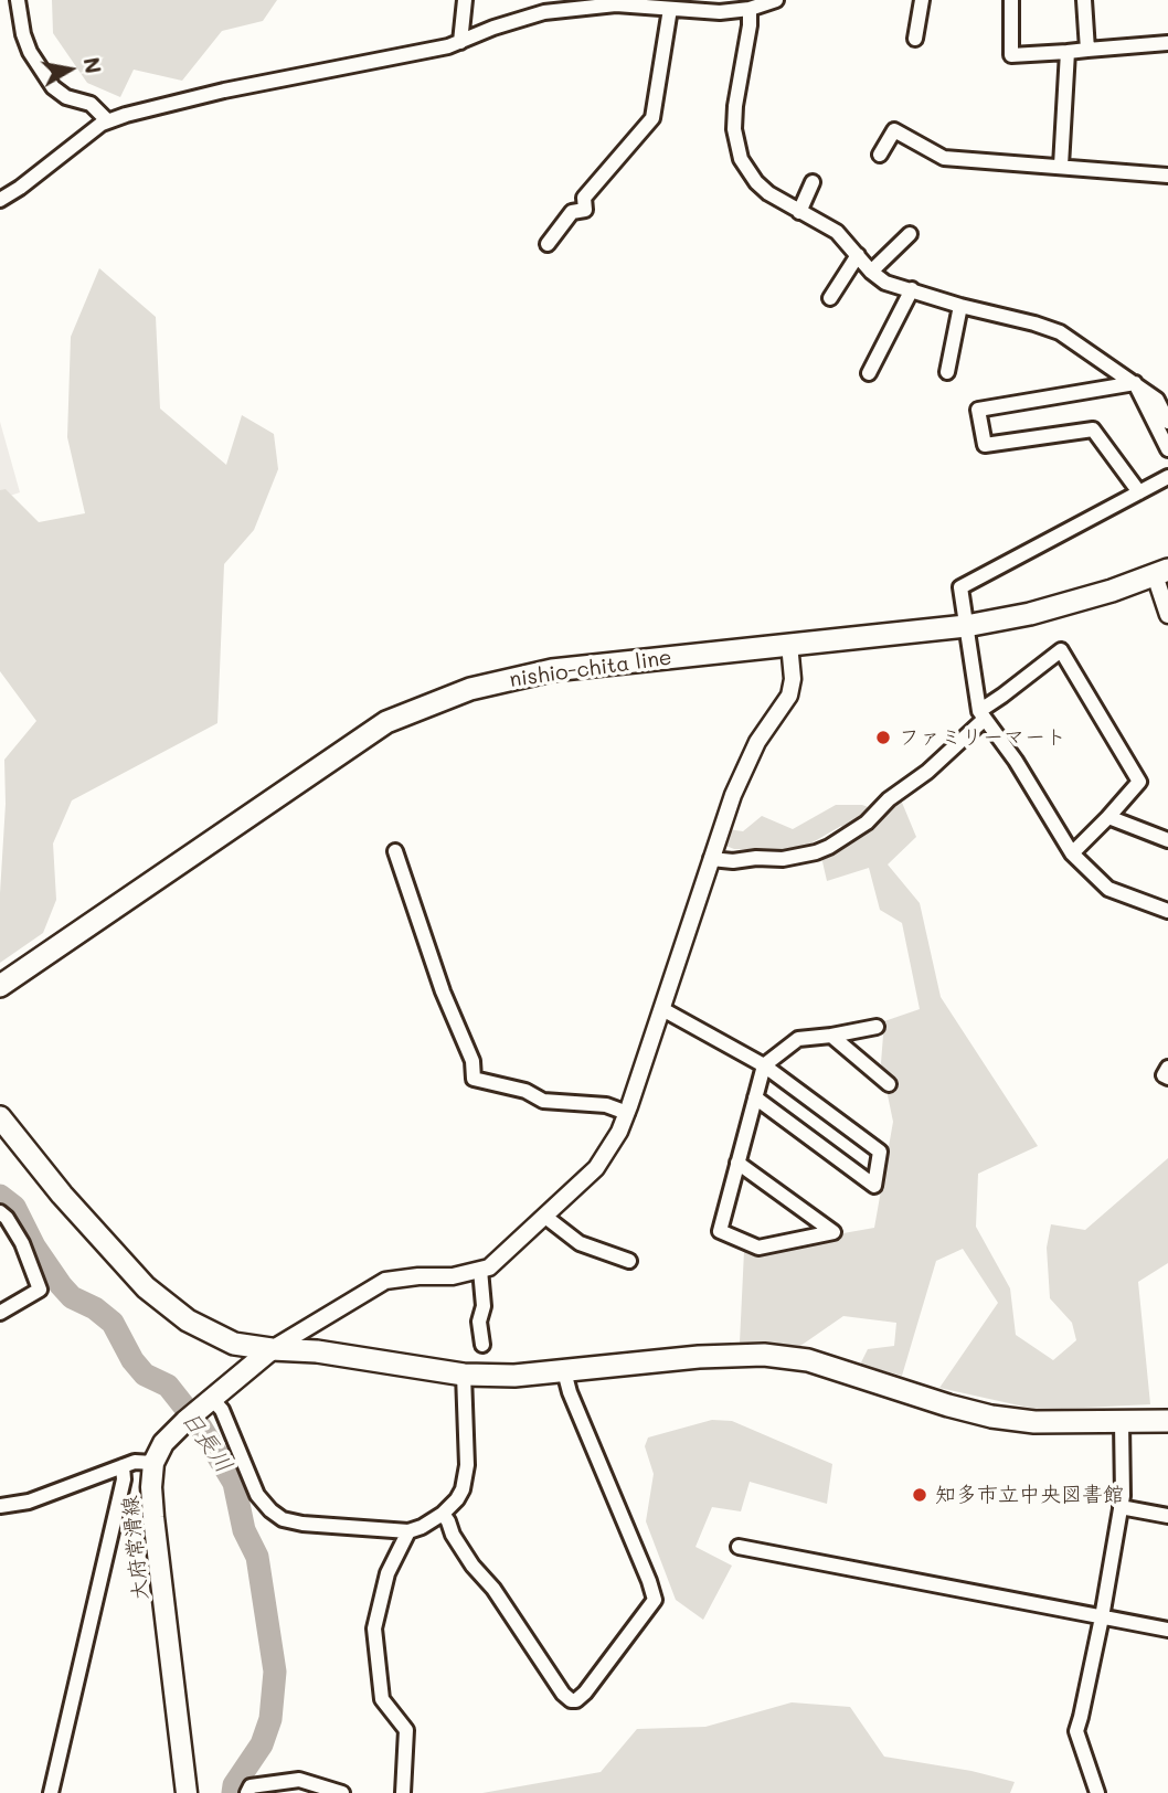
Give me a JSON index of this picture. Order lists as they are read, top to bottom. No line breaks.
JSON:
{"streets":{"main road":["nishio-chita line","大府常滑線"]},"water":["日長川"],"places":["ファミリーマート","知多市立中央図書館"],"north":"right"}
